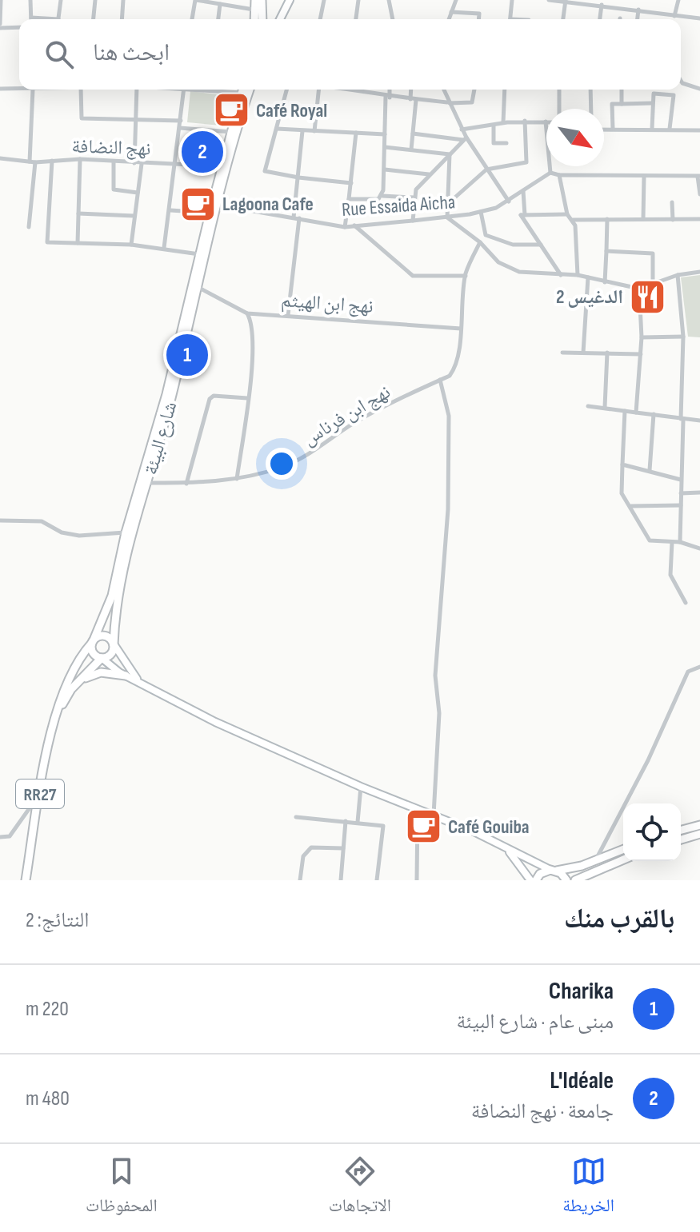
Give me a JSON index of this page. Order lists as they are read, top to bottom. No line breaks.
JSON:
{"streets":{"main road":["شارع البيئة","RR27"],"street":["نهج النضافة","Rue Essaida Aicha","نهج ابن الهيثم","نهج ابن فرناس"]},"crossings":[["نهج النضافة","شارع البيئة"],["Rue Essaida Aicha","شارع البيئة"],["نهج ابن الهيثم","نهج ابن فرناس"],["نهج ابن الهيثم","شارع البيئة"],["نهج ابن فرناس","شارع البيئة"],["شارع البيئة","RR27"]],"places":{"cafe":["Café Royal","Lagoona Cafe","Café Gouiba"],"restaurant":["الدغيس 2"]},"north":"bottom right","page":{"search":"ابحث هنا","pins":["2","1"],"heading":["بالقرب منك","النتائج: 2"],"list":[{"mark":"1","name":"Charika","note":"مبنى عام · شارع البيئة","value":"220 m"},{"mark":"2","name":"L'Idéale","note":"جامعة · نهج النضافة","value":"480 m"}],"nav":["الخريطة","الاتجاهات","المحفوظات"]}}
